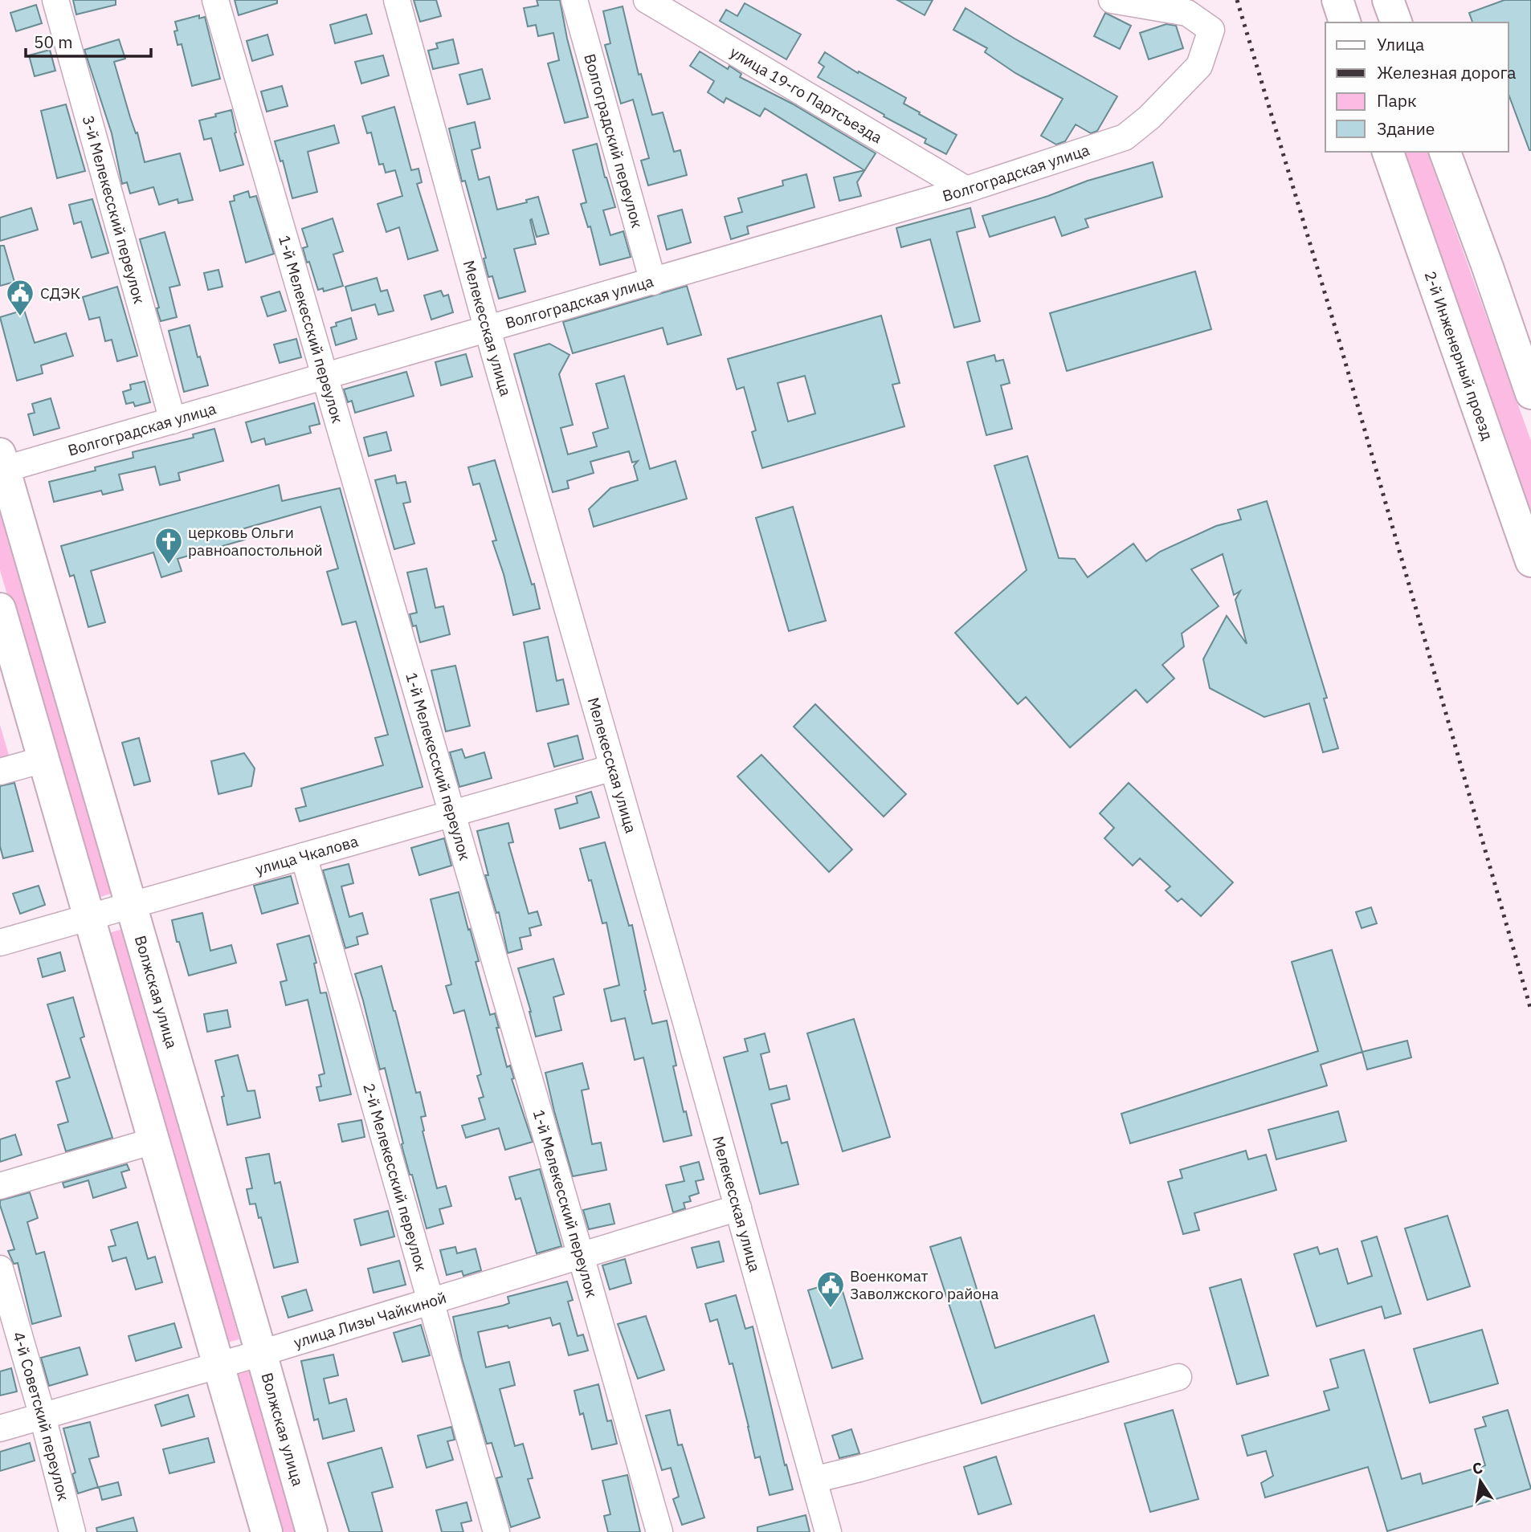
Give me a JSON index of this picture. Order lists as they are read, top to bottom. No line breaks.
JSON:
{"streets":{"main road":["2-й Инженерный проезд","Волжская улица"],"street":["улица 19-го Партсъезда","Волгоградский переулок","Волгоградская улица","3-й Мелекесский переулок","1-й Мелекесский переулок","Мелекесская улица","улица Чкалова","2-й Мелекесский переулок","улица Лизы Чайкиной","4-й Советский переулок"]},"crossings":[["улица 19-го Партсъезда","Волгоградская улица"],["Волгоградский переулок","Волгоградская улица"],["Волгоградская улица","3-й Мелекесский переулок"],["Волгоградская улица","1-й Мелекесский переулок"],["Волгоградская улица","Мелекесская улица"],["Волгоградская улица","Волжская улица"],["1-й Мелекесский переулок","улица Чкалова"],["1-й Мелекесский переулок","улица Лизы Чайкиной"],["Мелекесская улица","улица Чкалова"],["Мелекесская улица","улица Лизы Чайкиной"],["улица Чкалова","Волжская улица"],["улица Чкалова","2-й Мелекесский переулок"],["Волжская улица","улица Лизы Чайкиной"],["2-й Мелекесский переулок","улица Лизы Чайкиной"],["улица Лизы Чайкиной","4-й Советский переулок"]],"places":{"public building":["СДЭК","Военкомат Заволжского района"],"church":["церковь Ольги равноапостольной"]},"legend":["Улица","Железная дорога","Парк","Здание"],"scale_bar":"50 m","north":"top"}
